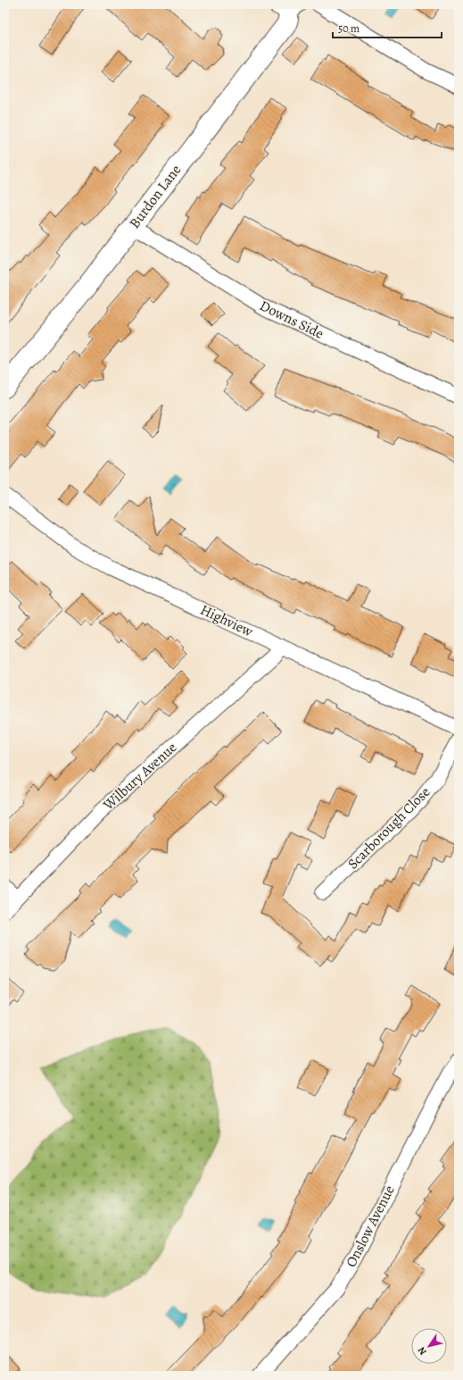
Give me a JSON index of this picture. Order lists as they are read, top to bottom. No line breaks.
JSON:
{"streets":{"street":["Burdon Lane","Downs Side","Highview","Wilbury Avenue","Scarborough Close","Onslow Avenue"]},"crossings":[["Burdon Lane","Downs Side"],["Highview","Wilbury Avenue"]],"scale_bar":"50 m","north":"bottom left"}
